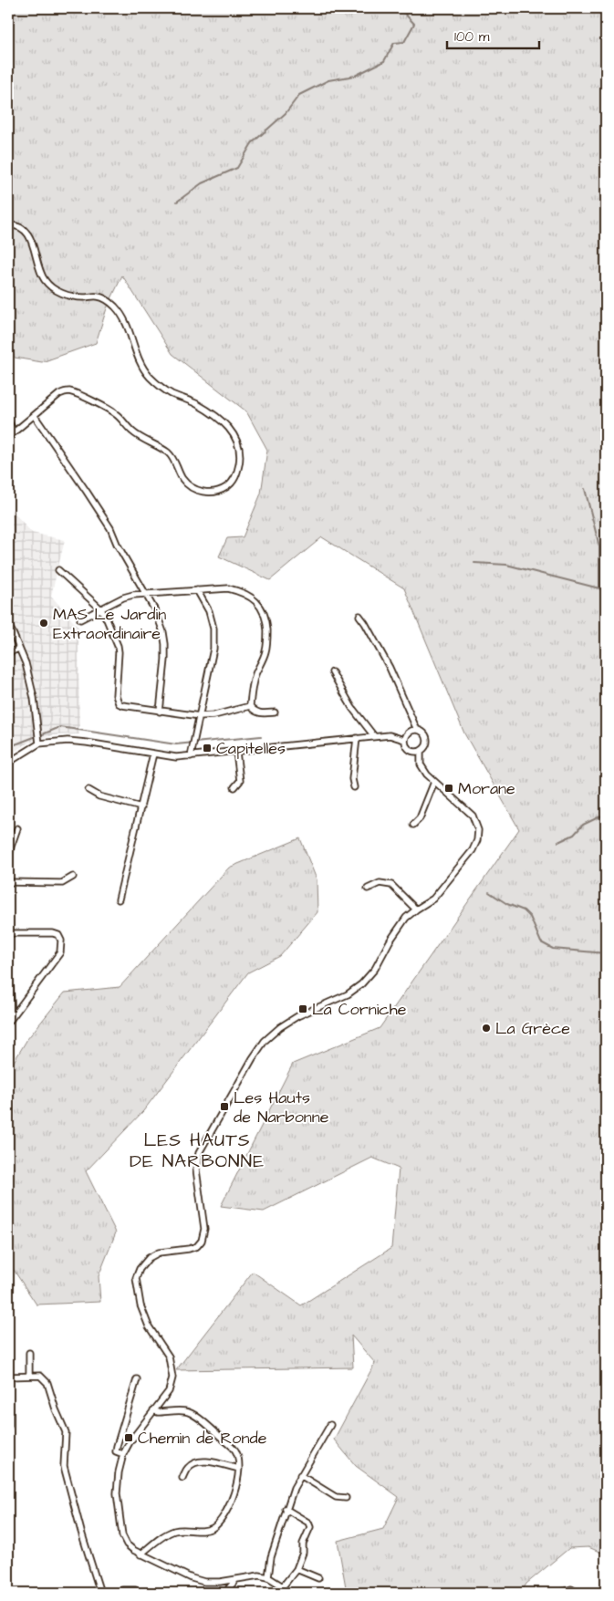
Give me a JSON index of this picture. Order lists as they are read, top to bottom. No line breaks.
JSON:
{"districts":["LES HAUTS DE NARBONNE"],"places":{"other":["MAS Le Jardin Extraordinaire","La Grèce"],"transit":["Capitelles","Morane","La Corniche","Les Hauts de Narbonne","Chemin de Ronde"]},"scale_bar":"100 m"}
